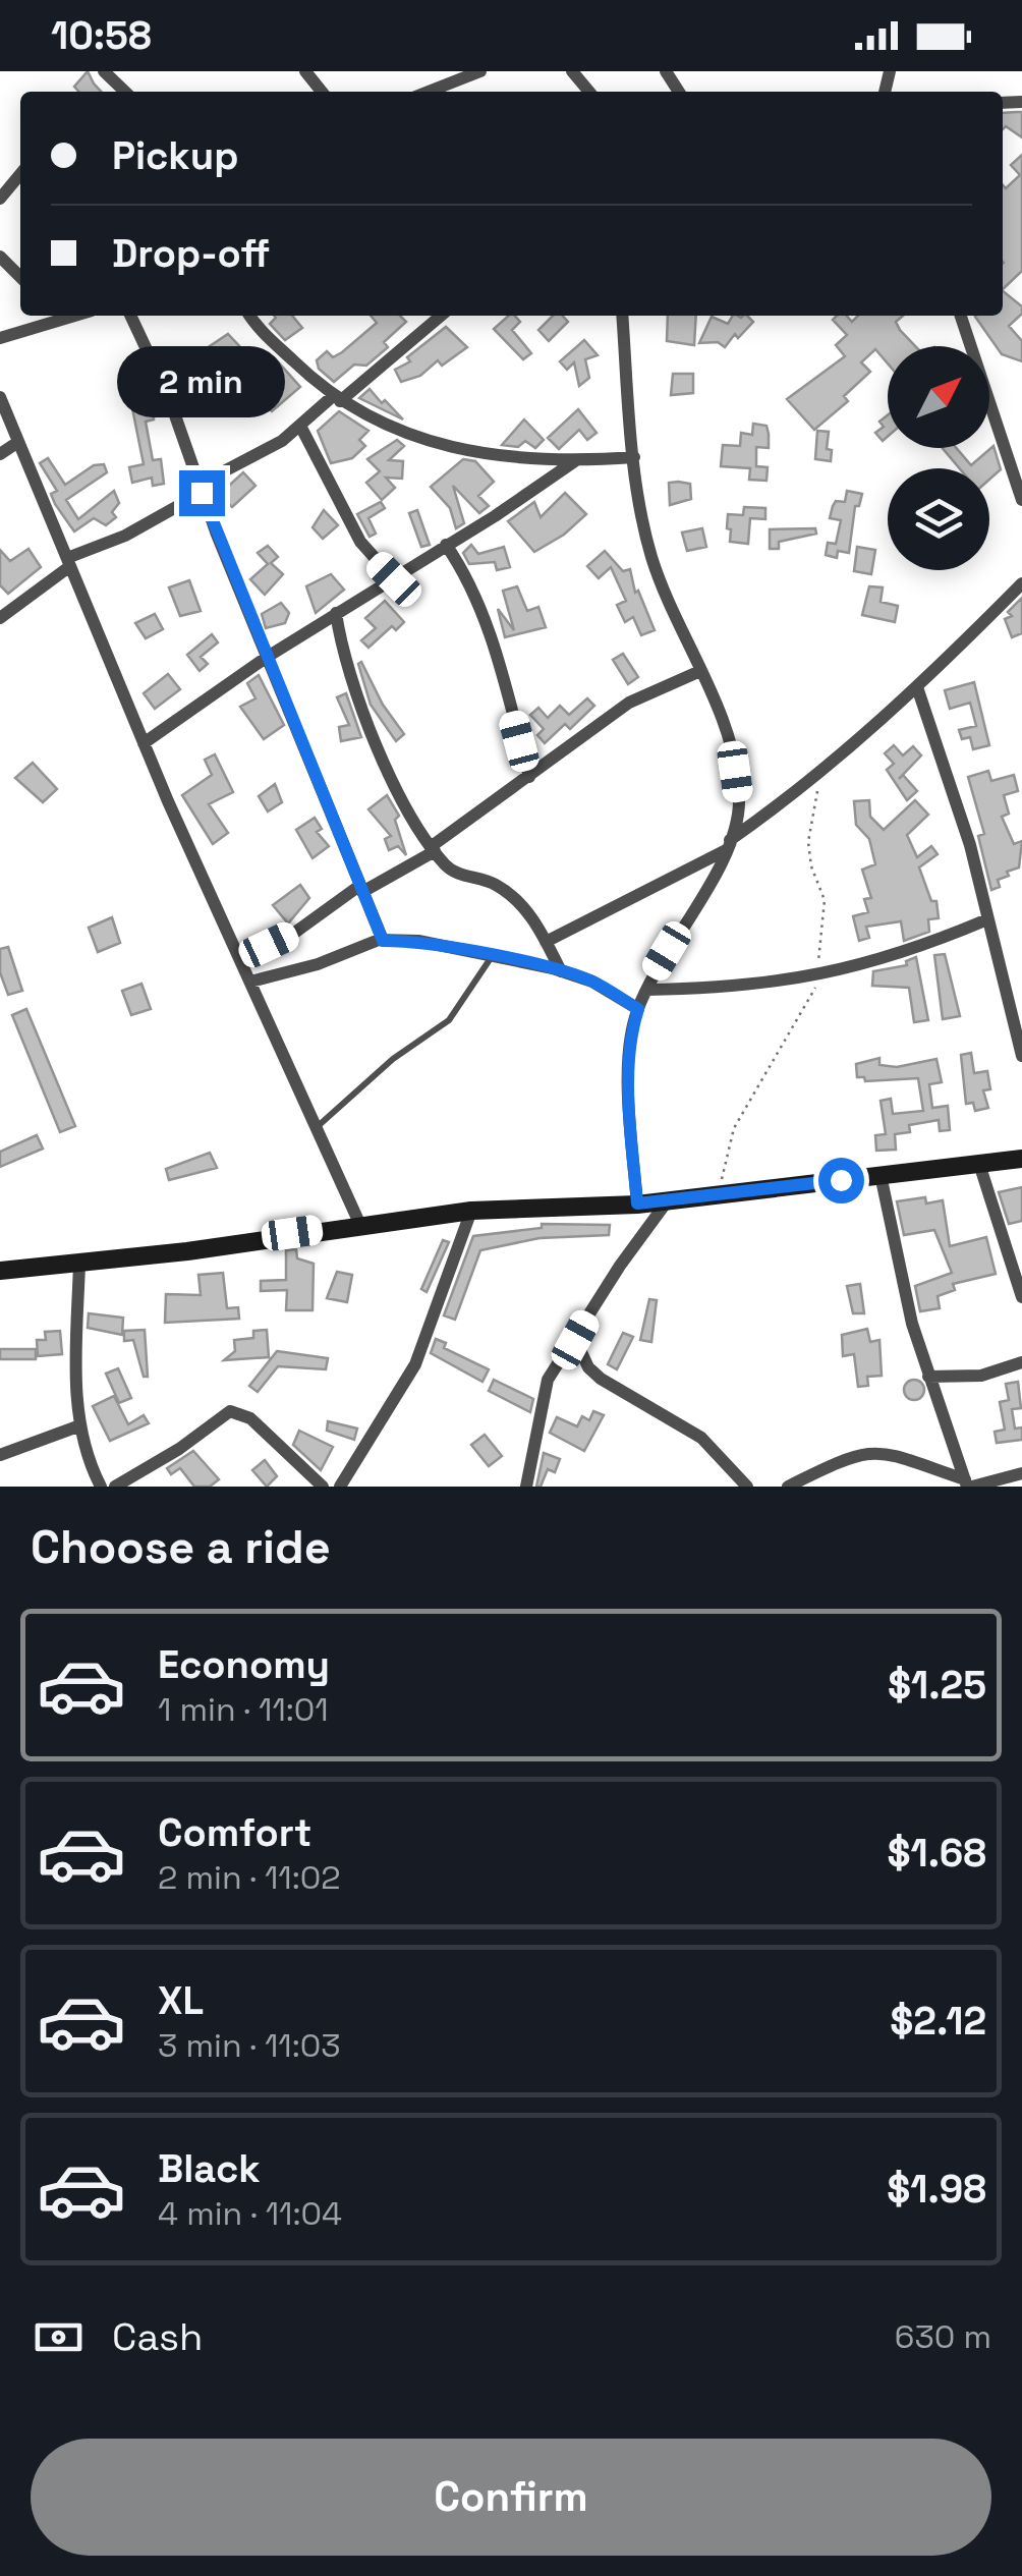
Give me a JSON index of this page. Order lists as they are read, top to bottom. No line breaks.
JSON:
{"north":"top right","page":{"status":"10:58","banner":["Pickup","Drop-off"],"bubble":"2 min","heading":"Choose a ride","list":[{"name":"Economy","note":"1 min · 11:01","value":"$1.25"},{"name":"Comfort","note":"2 min · 11:02","value":"$1.68"},{"name":"XL","note":"3 min · 11:03","value":"$2.12"},{"name":"Black","note":"4 min · 11:04","value":"$1.98"}],"pay":["Cash","630 m"],"buttons":"Confirm"}}
